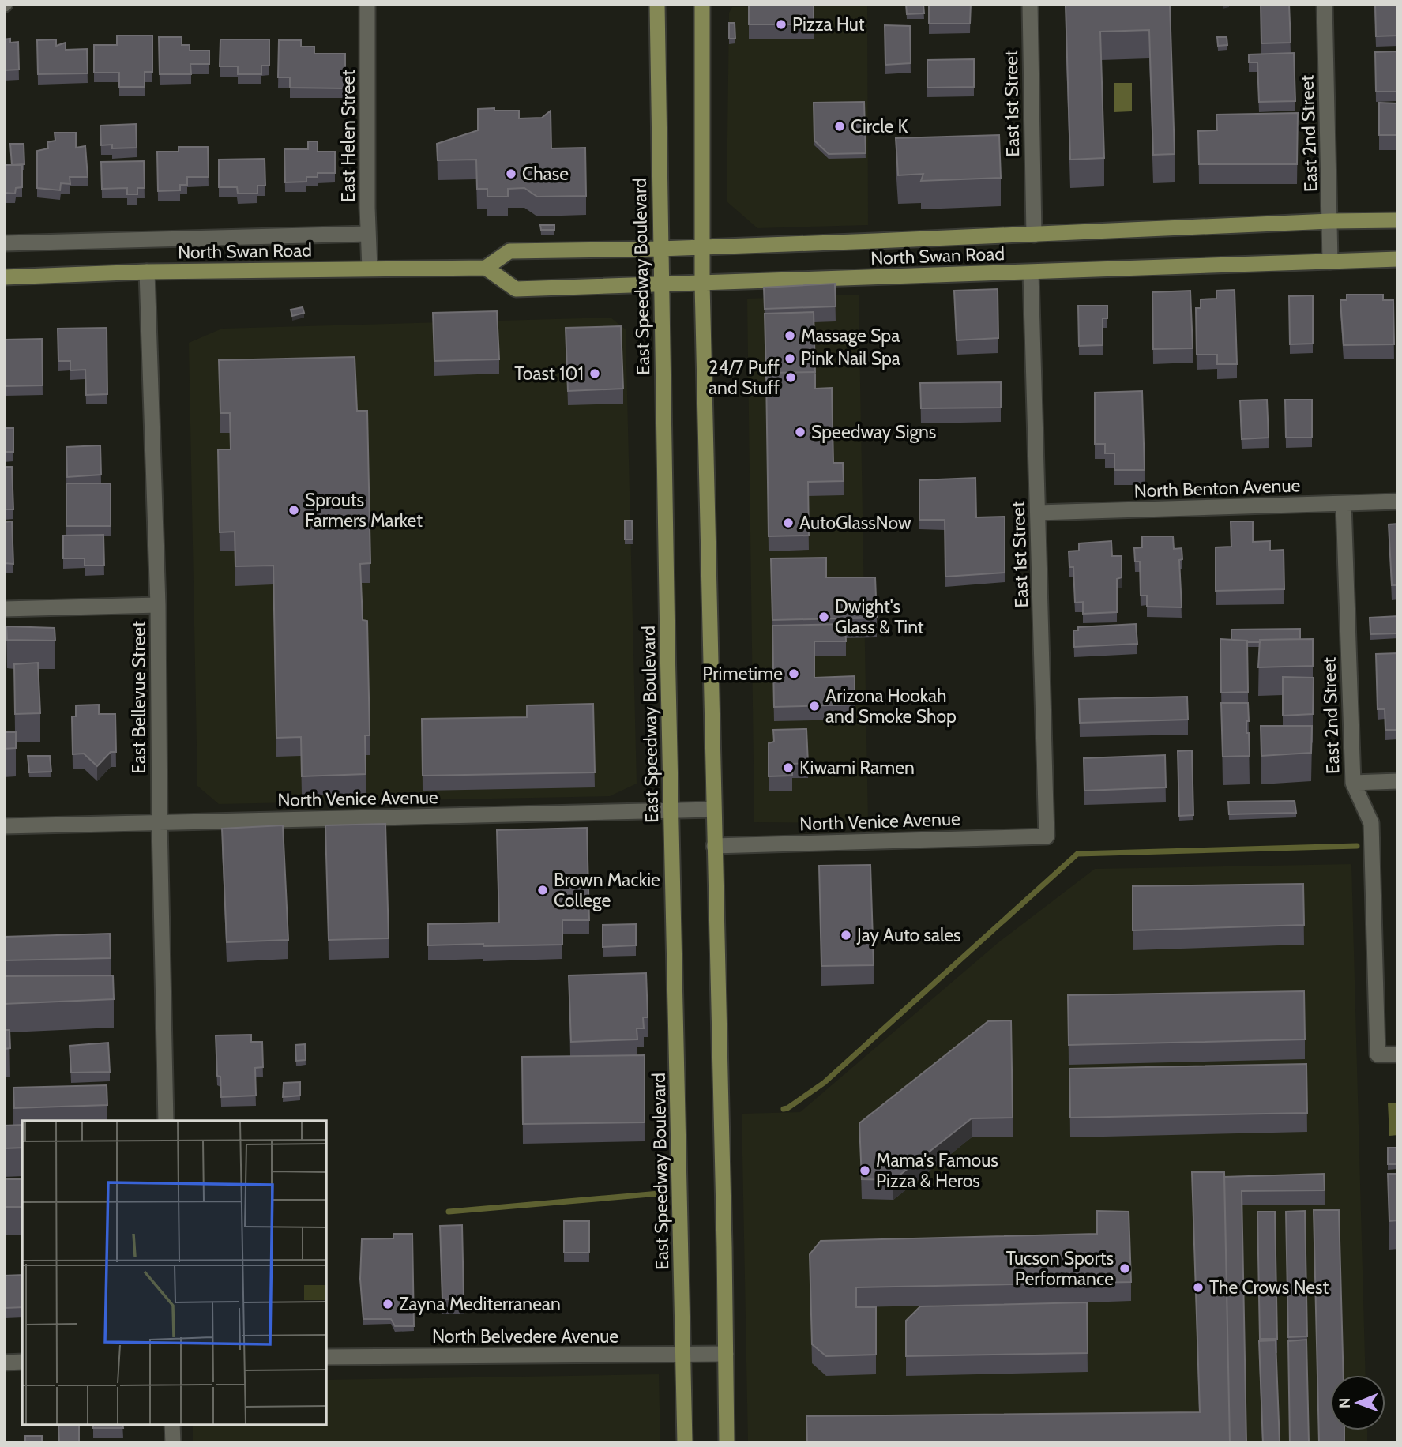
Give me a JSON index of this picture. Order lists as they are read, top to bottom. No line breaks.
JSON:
{"streets":{"main road":["North Swan Road","East Speedway Boulevard"],"street":["East 1st Street","East 2nd Street","East Helen Street","North Benton Avenue","East Bellevue Street","North Venice Avenue","North Belvedere Avenue"]},"crossings":[["East 1st Street","North Swan Road"],["East 1st Street","North Benton Avenue"],["East 1st Street","North Venice Avenue"],["East 2nd Street","North Swan Road"],["East 2nd Street","North Benton Avenue"],["East Helen Street","North Swan Road"],["North Swan Road","East Speedway Boulevard"],["North Swan Road","East Bellevue Street"],["East Speedway Boulevard","North Venice Avenue"],["East Speedway Boulevard","North Belvedere Avenue"],["East Bellevue Street","North Venice Avenue"]],"places":["Pizza Hut","Circle K","Chase","Massage Spa","Pink Nail Spa","Toast 101","24/7 Puff and Stuff","Speedway Signs","Sprouts Farmers Market","AutoGlassNow","Dwight's Glass & Tint","Primetime","Arizona Hookah and Smoke Shop","Kiwami Ramen","Brown Mackie College","Jay Auto sales","Mama's Famous Pizza & Heros","Tucson Sports Performance","The Crows Nest","Zayna Mediterranean"],"north":"left"}
